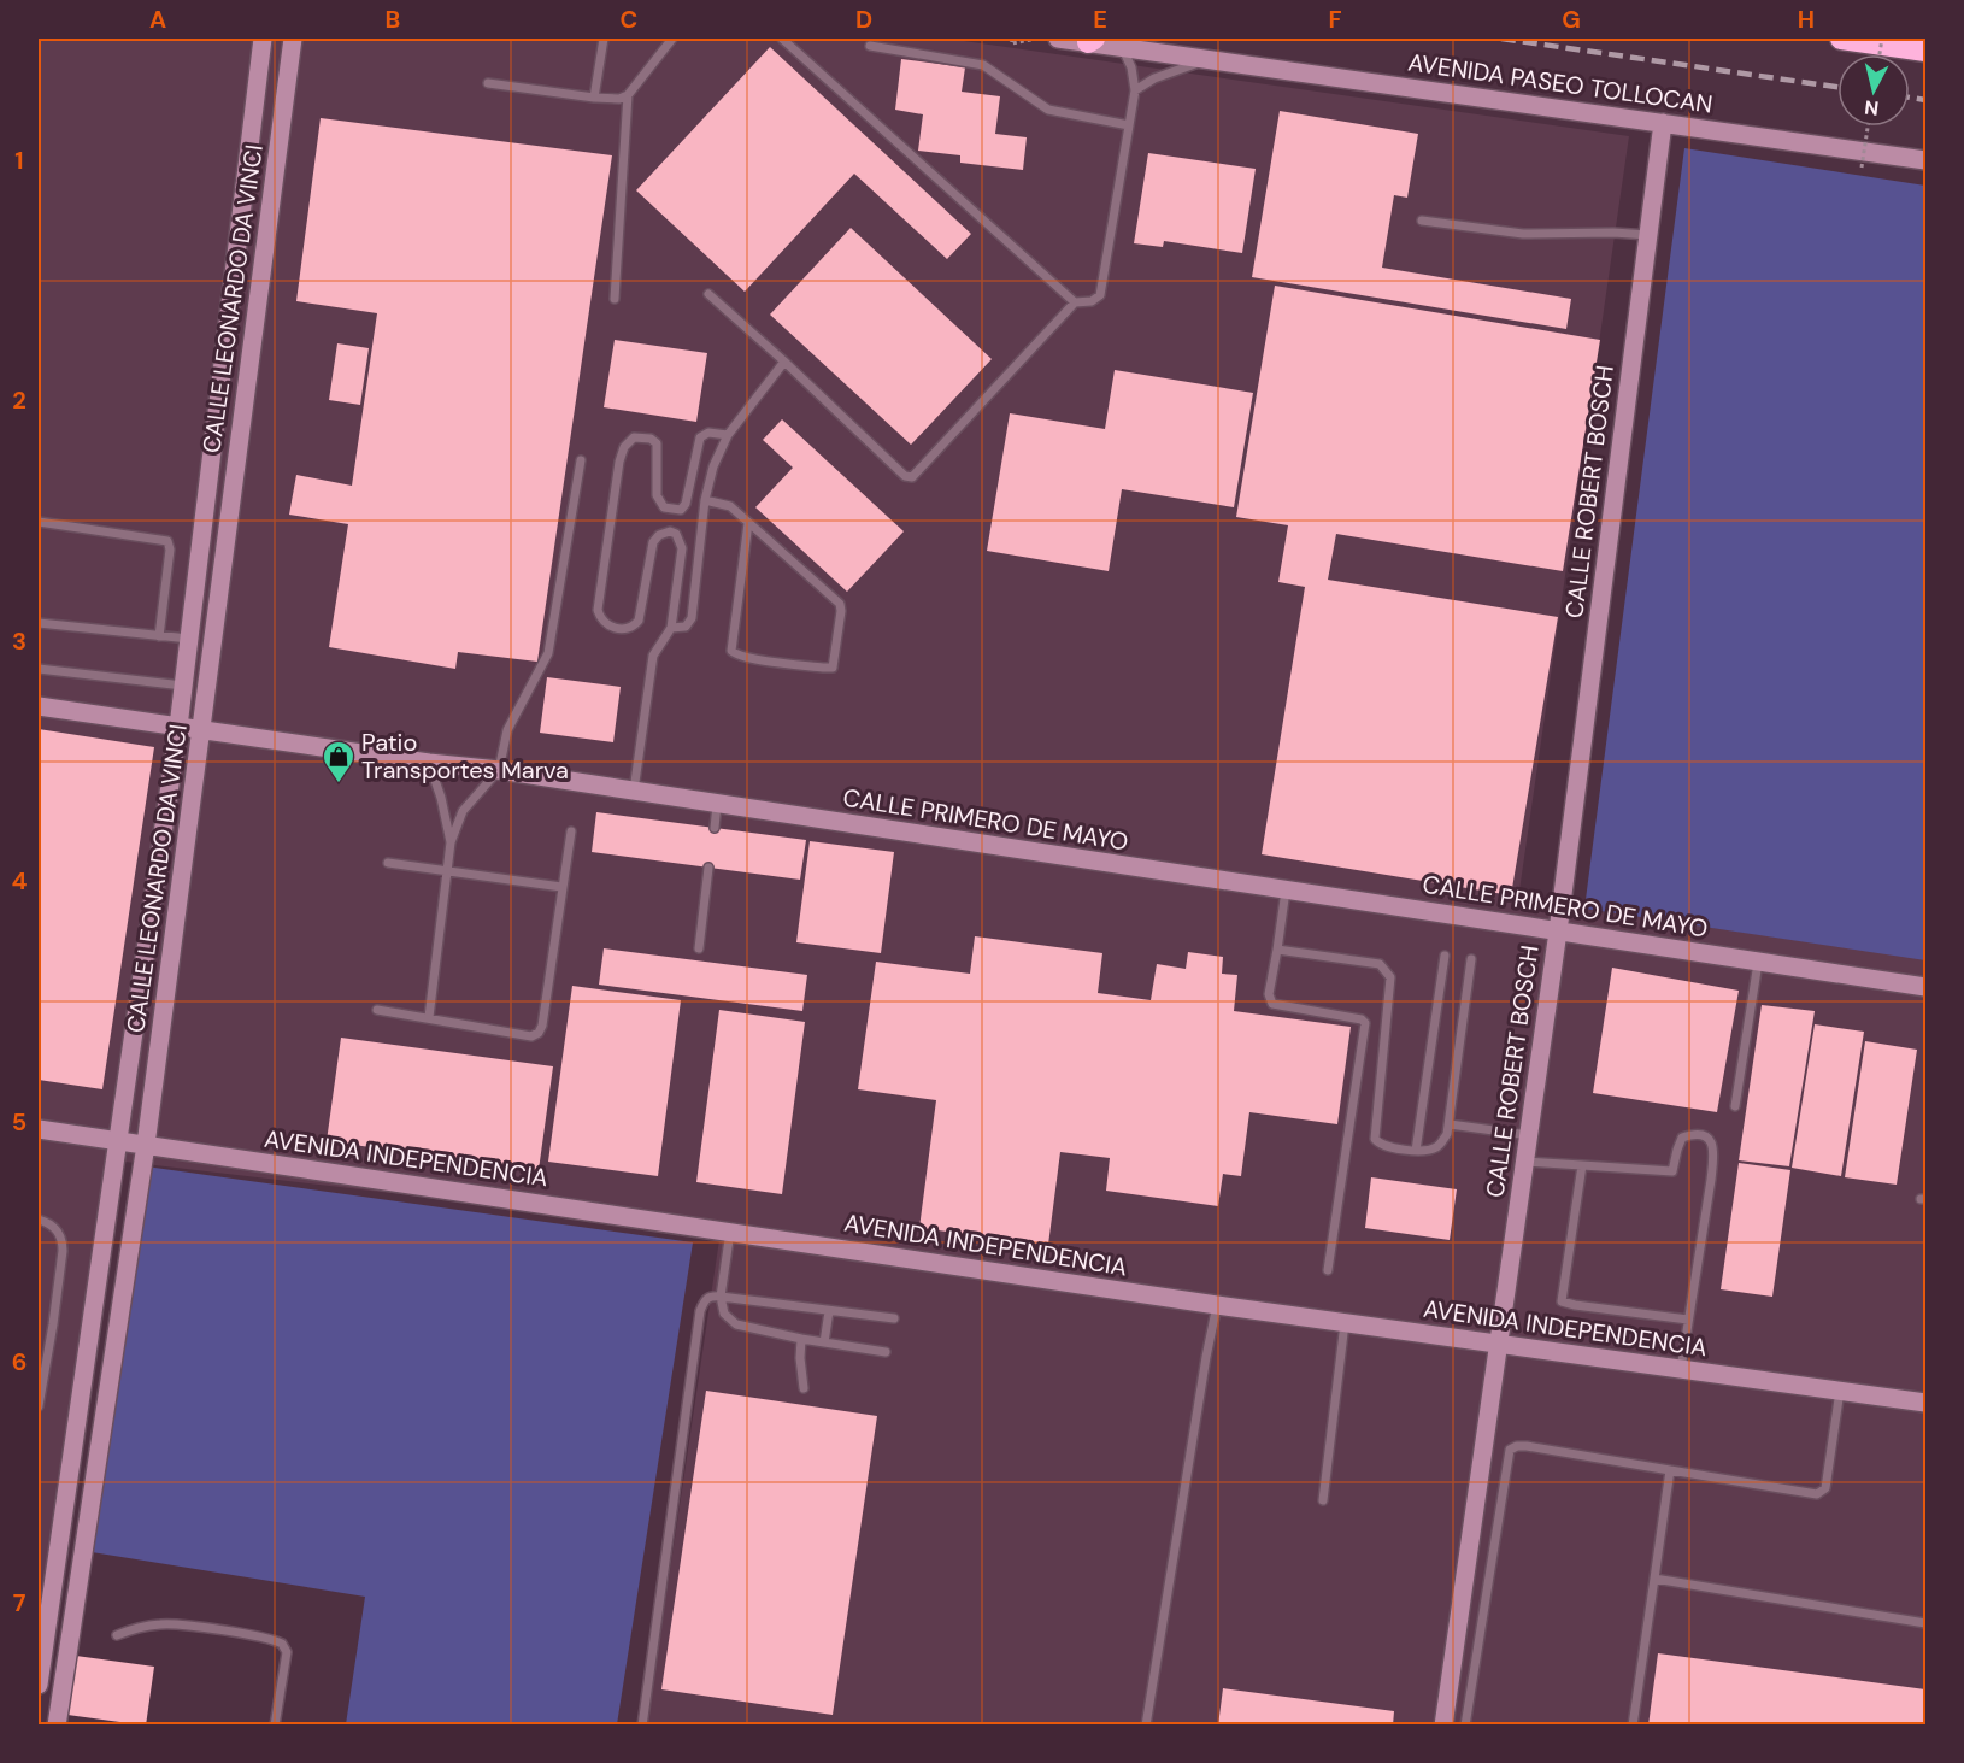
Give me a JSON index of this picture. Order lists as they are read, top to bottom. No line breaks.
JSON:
{"streets":{"main road":["AVENIDA PASEO TOLLOCAN","CALLE LEONARDO DA VINCI","CALLE ROBERT BOSCH","CALLE PRIMERO DE MAYO","AVENIDA INDEPENDENCIA"]},"crossings":[["AVENIDA PASEO TOLLOCAN","CALLE ROBERT BOSCH"],["CALLE LEONARDO DA VINCI","CALLE PRIMERO DE MAYO"],["CALLE LEONARDO DA VINCI","AVENIDA INDEPENDENCIA"],["CALLE ROBERT BOSCH","CALLE PRIMERO DE MAYO"],["CALLE ROBERT BOSCH","AVENIDA INDEPENDENCIA"]],"places":{"shop":["Patio Transportes Marva"]},"north":"bottom","grid":{"columns":["A","B","C","D","E","F","G","H"],"rows":["1","2","3","4","5","6","7"]}}
